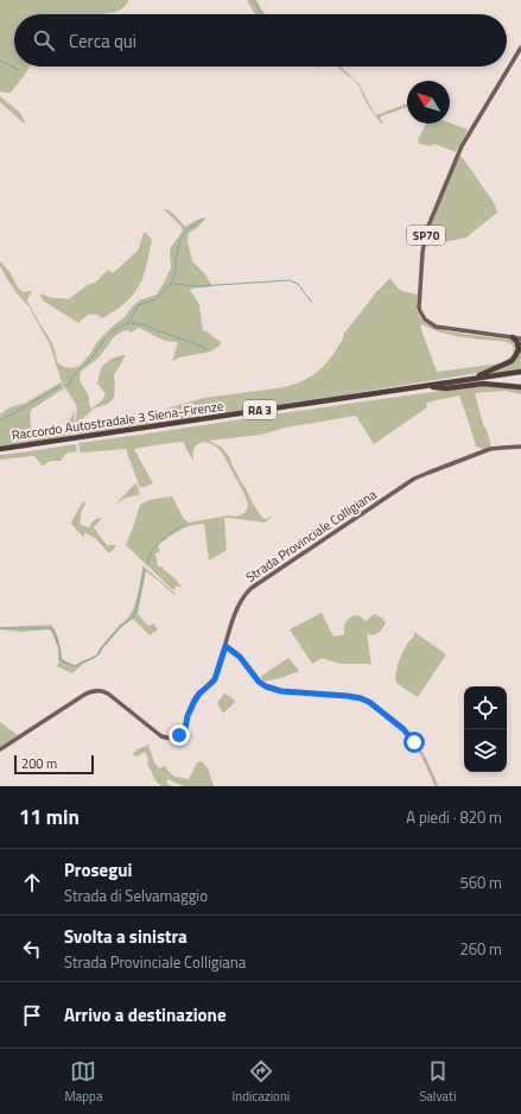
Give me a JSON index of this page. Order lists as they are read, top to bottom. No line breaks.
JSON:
{"streets":{"highway":["RA 3","Raccordo Autostradale 3 Siena-Firenze"],"main road":["SP70","Strada Provinciale Colligiana"]},"scale_bar":"200 m","north":"top left","page":{"search":"Cerca qui","scale":"200 m","heading":["11 min","A piedi · 820 m"],"list":[["Prosegui","Strada di Selvamaggio","560 m"],["Svolta a sinistra","Strada Provinciale Colligiana","260 m"],"Arrivo a destinazione"],"nav":["Mappa","Indicazioni","Salvati"]}}
